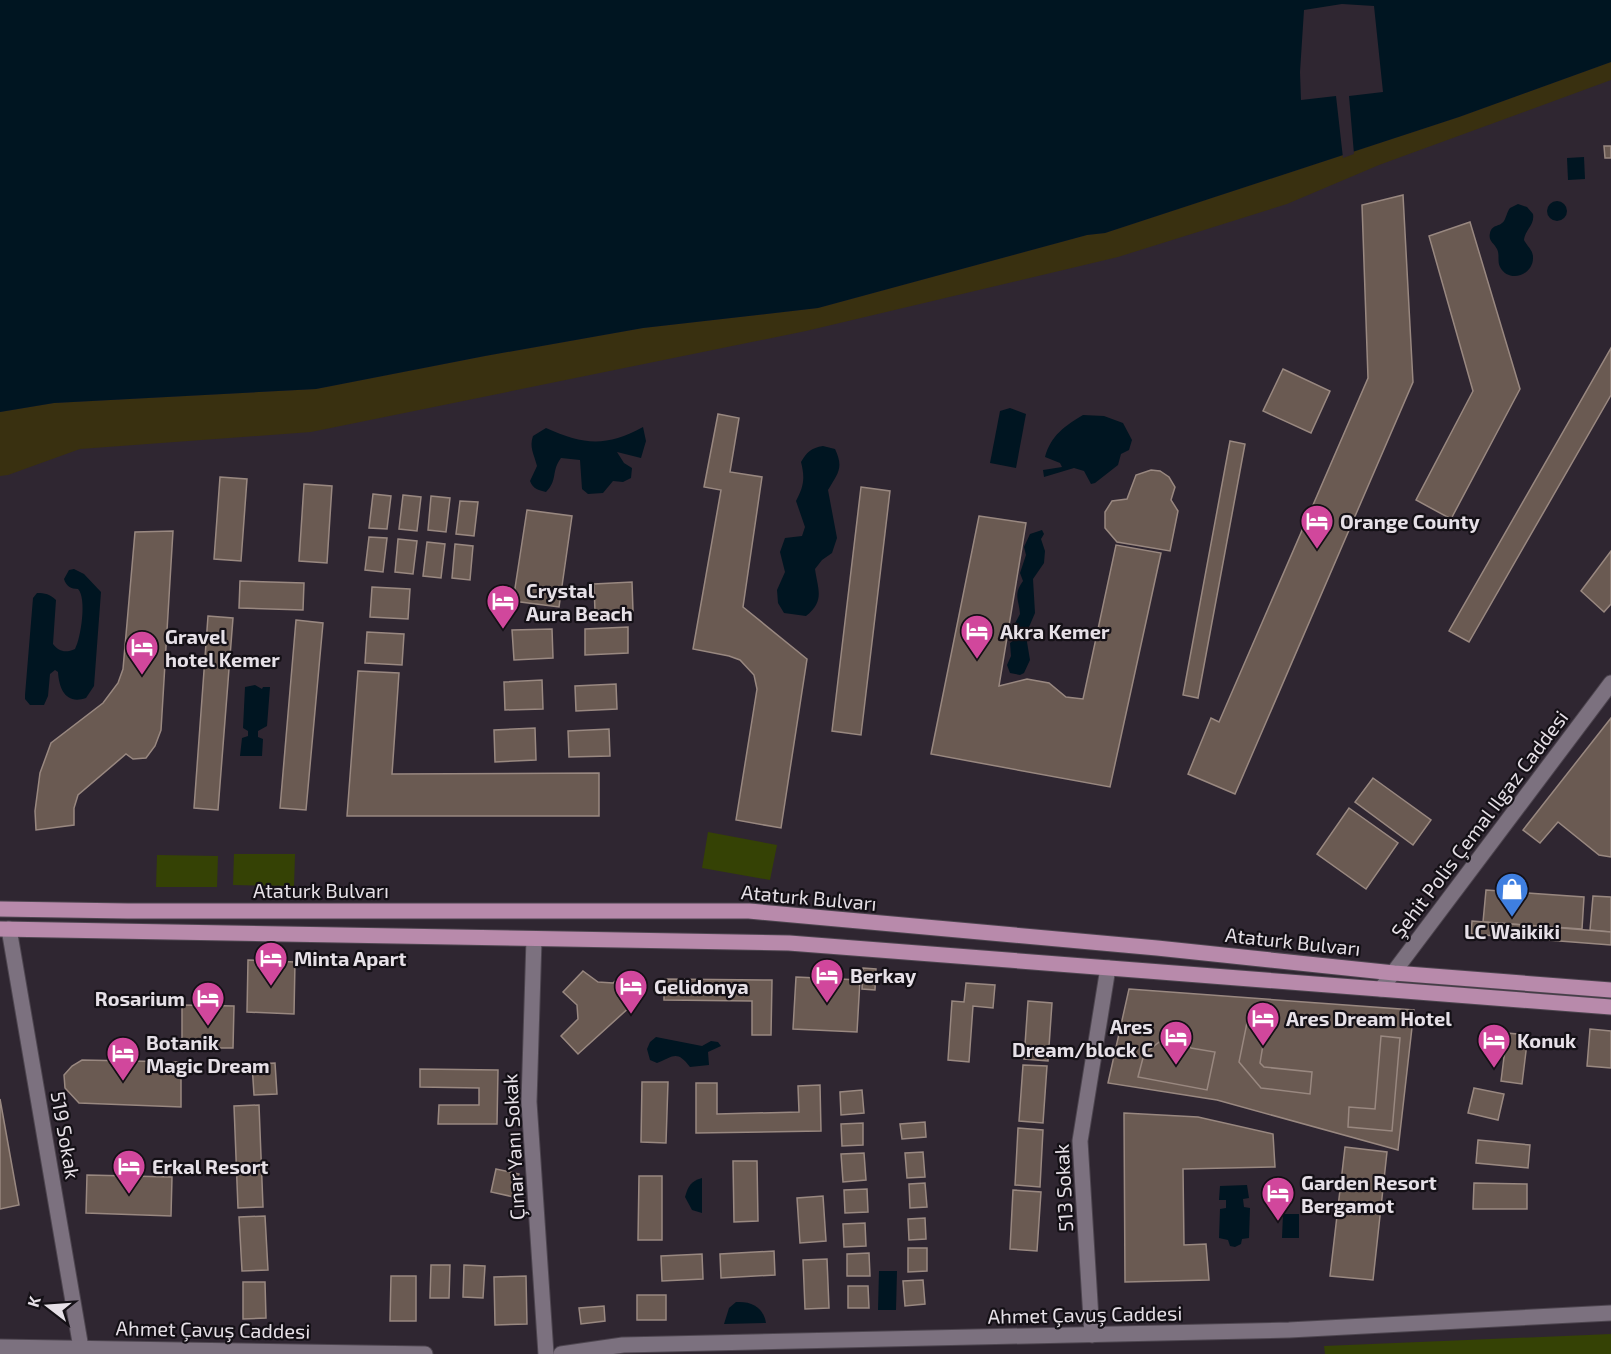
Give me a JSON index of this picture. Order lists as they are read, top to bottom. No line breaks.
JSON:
{"streets":{"main road":["Ataturk Bulvarı"],"street":["Şehit Polis Çemal Ilgaz Caddesi","519 Sokak","Çınar Yanı Sokak","513 Sokak","Ahmet Çavuş Caddesi"]},"crossings":[["Şehit Polis Çemal Ilgaz Caddesi","Ataturk Bulvarı"],["Ataturk Bulvarı","519 Sokak"],["Ataturk Bulvarı","Çınar Yanı Sokak"],["Ataturk Bulvarı","513 Sokak"],["519 Sokak","Ahmet Çavuş Caddesi"],["513 Sokak","Ahmet Çavuş Caddesi"]],"places":{"hotel":["Orange County","Crystal Aura Beach","Akra Kemer","Gravel hotel Kemer","Minta Apart","Berkay","Gelidonya","Rosarium","Ares Dream Hotel","Ares Dream/block C","Konuk","Botanik Magic Dream","Erkal Resort","Garden Resort Bergamot"],"shop":["LC Waikiki"]},"north":"left"}
